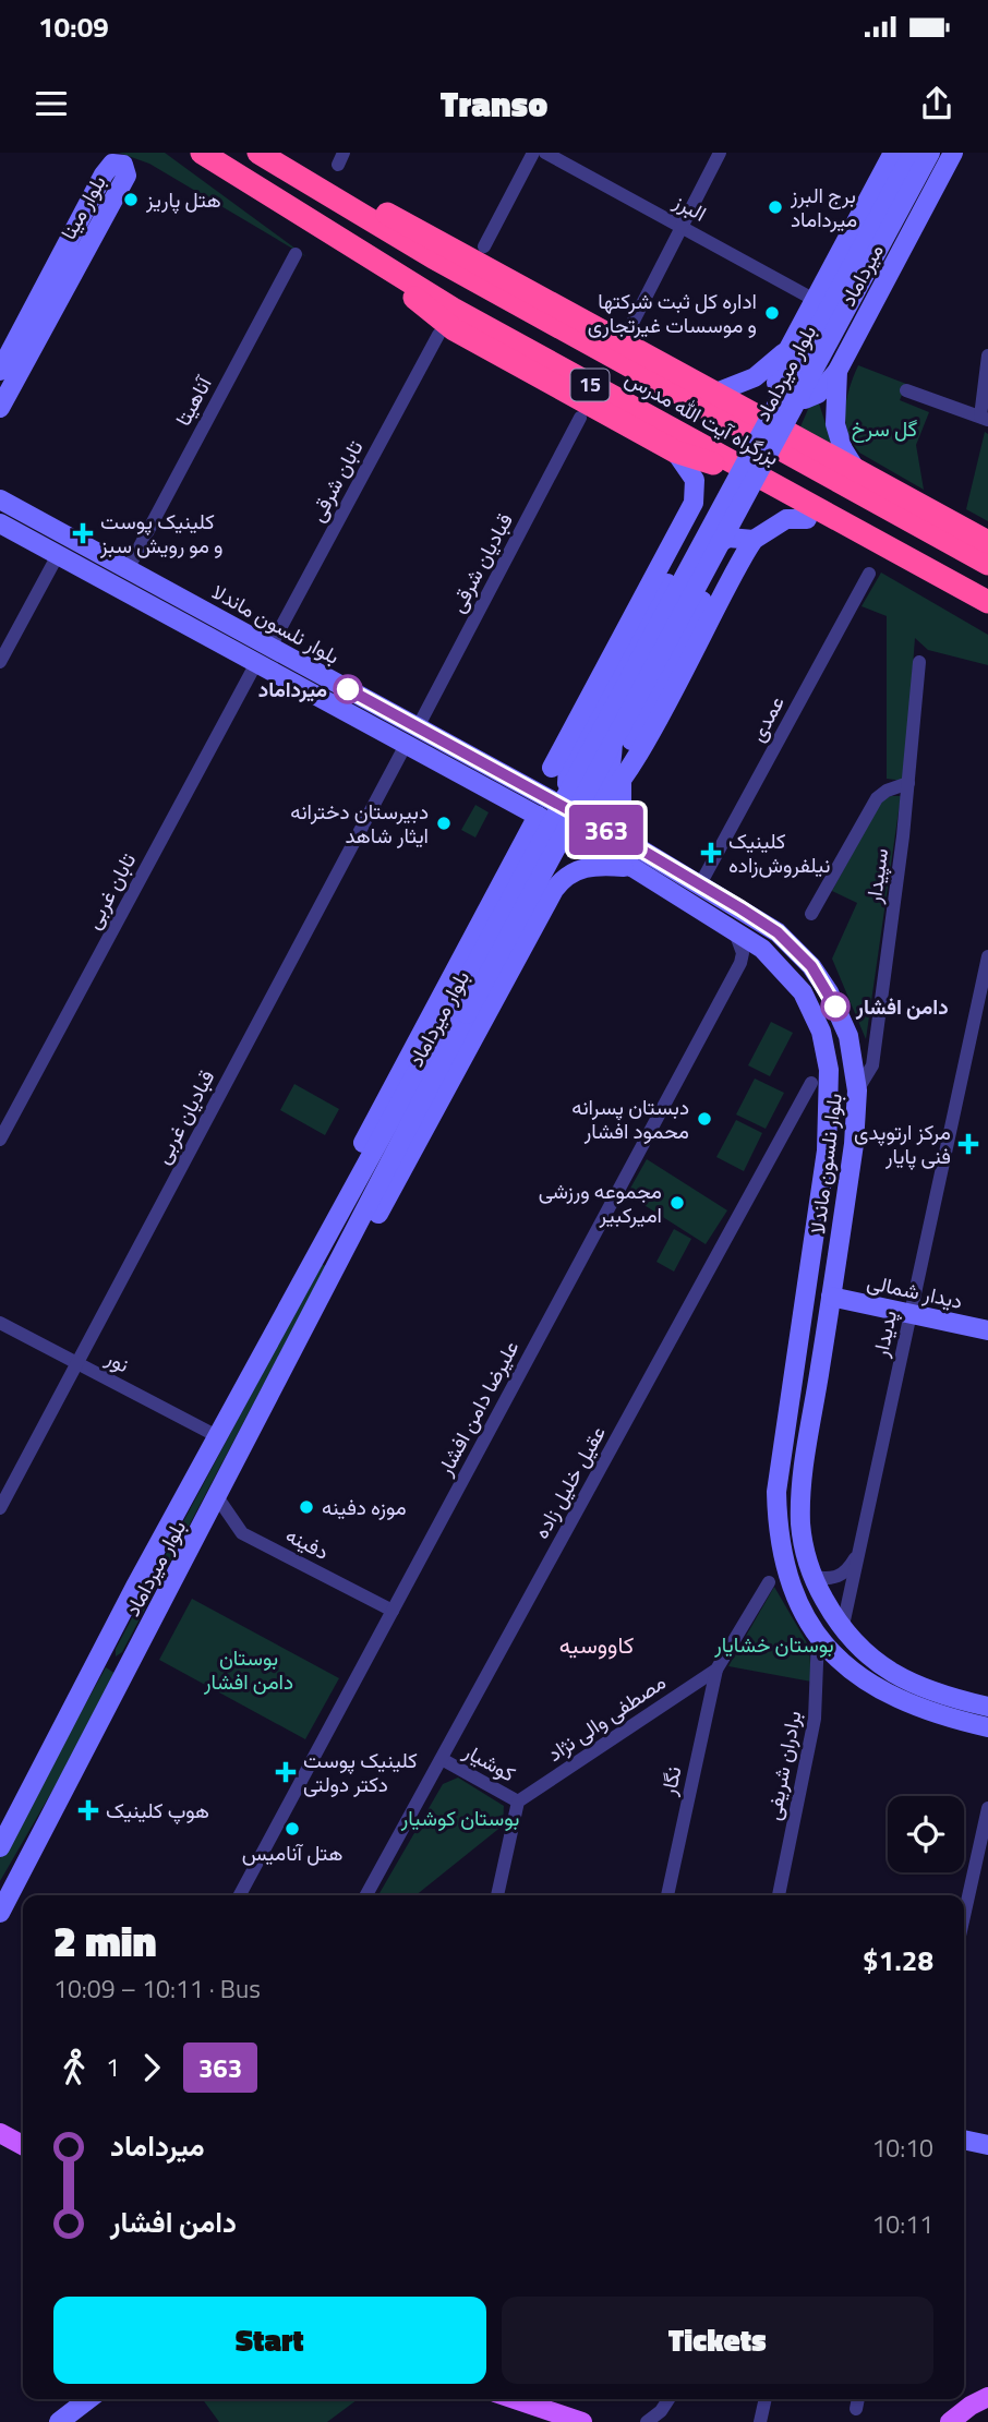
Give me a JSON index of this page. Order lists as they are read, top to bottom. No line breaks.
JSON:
{"streets":{"highway":["15","بزرگراه آیت الله مدرس"],"main road":["بلوار مینا","میرداماد","بلوار میرداماد","بلوار نلسون ماندلا","دیدار شمالی"],"street":["البرز","آناهیتا","تابان شرقی","قبادیان شرقی","عمدی","سپیدار","تابان غربی","قبادیان غربی","پدیدار","نور","علیرضا دامن افشار","عقیل خلیل زاده","دفینه","مصطفی والی نژاد","کوشیار","برادران شریفی","نگار"]},"crossings":[["البرز","میرداماد"],["بلوار میرداماد","نور"],["بلوار میرداماد","دفینه"],["آناهیتا","بلوار نلسون ماندلا"],["تابان شرقی","بلوار نلسون ماندلا"],["قبادیان شرقی","بلوار نلسون ماندلا"],["بلوار نلسون ماندلا","عمدی"],["بلوار نلسون ماندلا","سپیدار"],["بلوار نلسون ماندلا","تابان غربی"],["بلوار نلسون ماندلا","قبادیان غربی"],["بلوار نلسون ماندلا","دیدار شمالی"],["بلوار نلسون ماندلا","پدیدار"],["بلوار نلسون ماندلا","علیرضا دامن افشار"],["بلوار نلسون ماندلا","برادران شریفی"],["قبادیان غربی","نور"],["دیدار شمالی","پدیدار"],["علیرضا دامن افشار","دفینه"],["عقیل خلیل زاده","کوشیار"],["مصطفی والی نژاد","کوشیار"],["مصطفی والی نژاد","نگار"]],"districts":["کاووسیه"],"parks":["گل سرخ","بوستان خشایار","بوستان دامن افشار","بوستان کوشیار"],"places":{"other":["هتل پاریز","برج البرز میرداماد","اداره کل ثبت شرکتها و موسسات غیرتجاری","میرداماد","دبیرستان دخترانه ایثار شاهد","دامن افشار","دبستان پسرانه محمود افشار","مجموعه ورزشی امیرکبیر","موزه دفینه","هتل آنامیس"],"health":["کلینیک پوست و مو رویش سبز","کلینیک نیلفروش‌زاده","مرکز ارتوپدی فنی پایار","کلینیک پوست دکتر دولتى","هوپ کلینیک"]},"lines":["bus line 363"],"page":{"status":"10:09","header":"Transo","on_map":"363","heading":["2 min","10:09 – 10:11 · Bus","$1.28"],"legs":["1","363"],"list":[{"name":"میرداماد","value":"10:10"},{"name":"دامن افشار","value":"10:11"}],"buttons":["Start","Tickets"]}}
